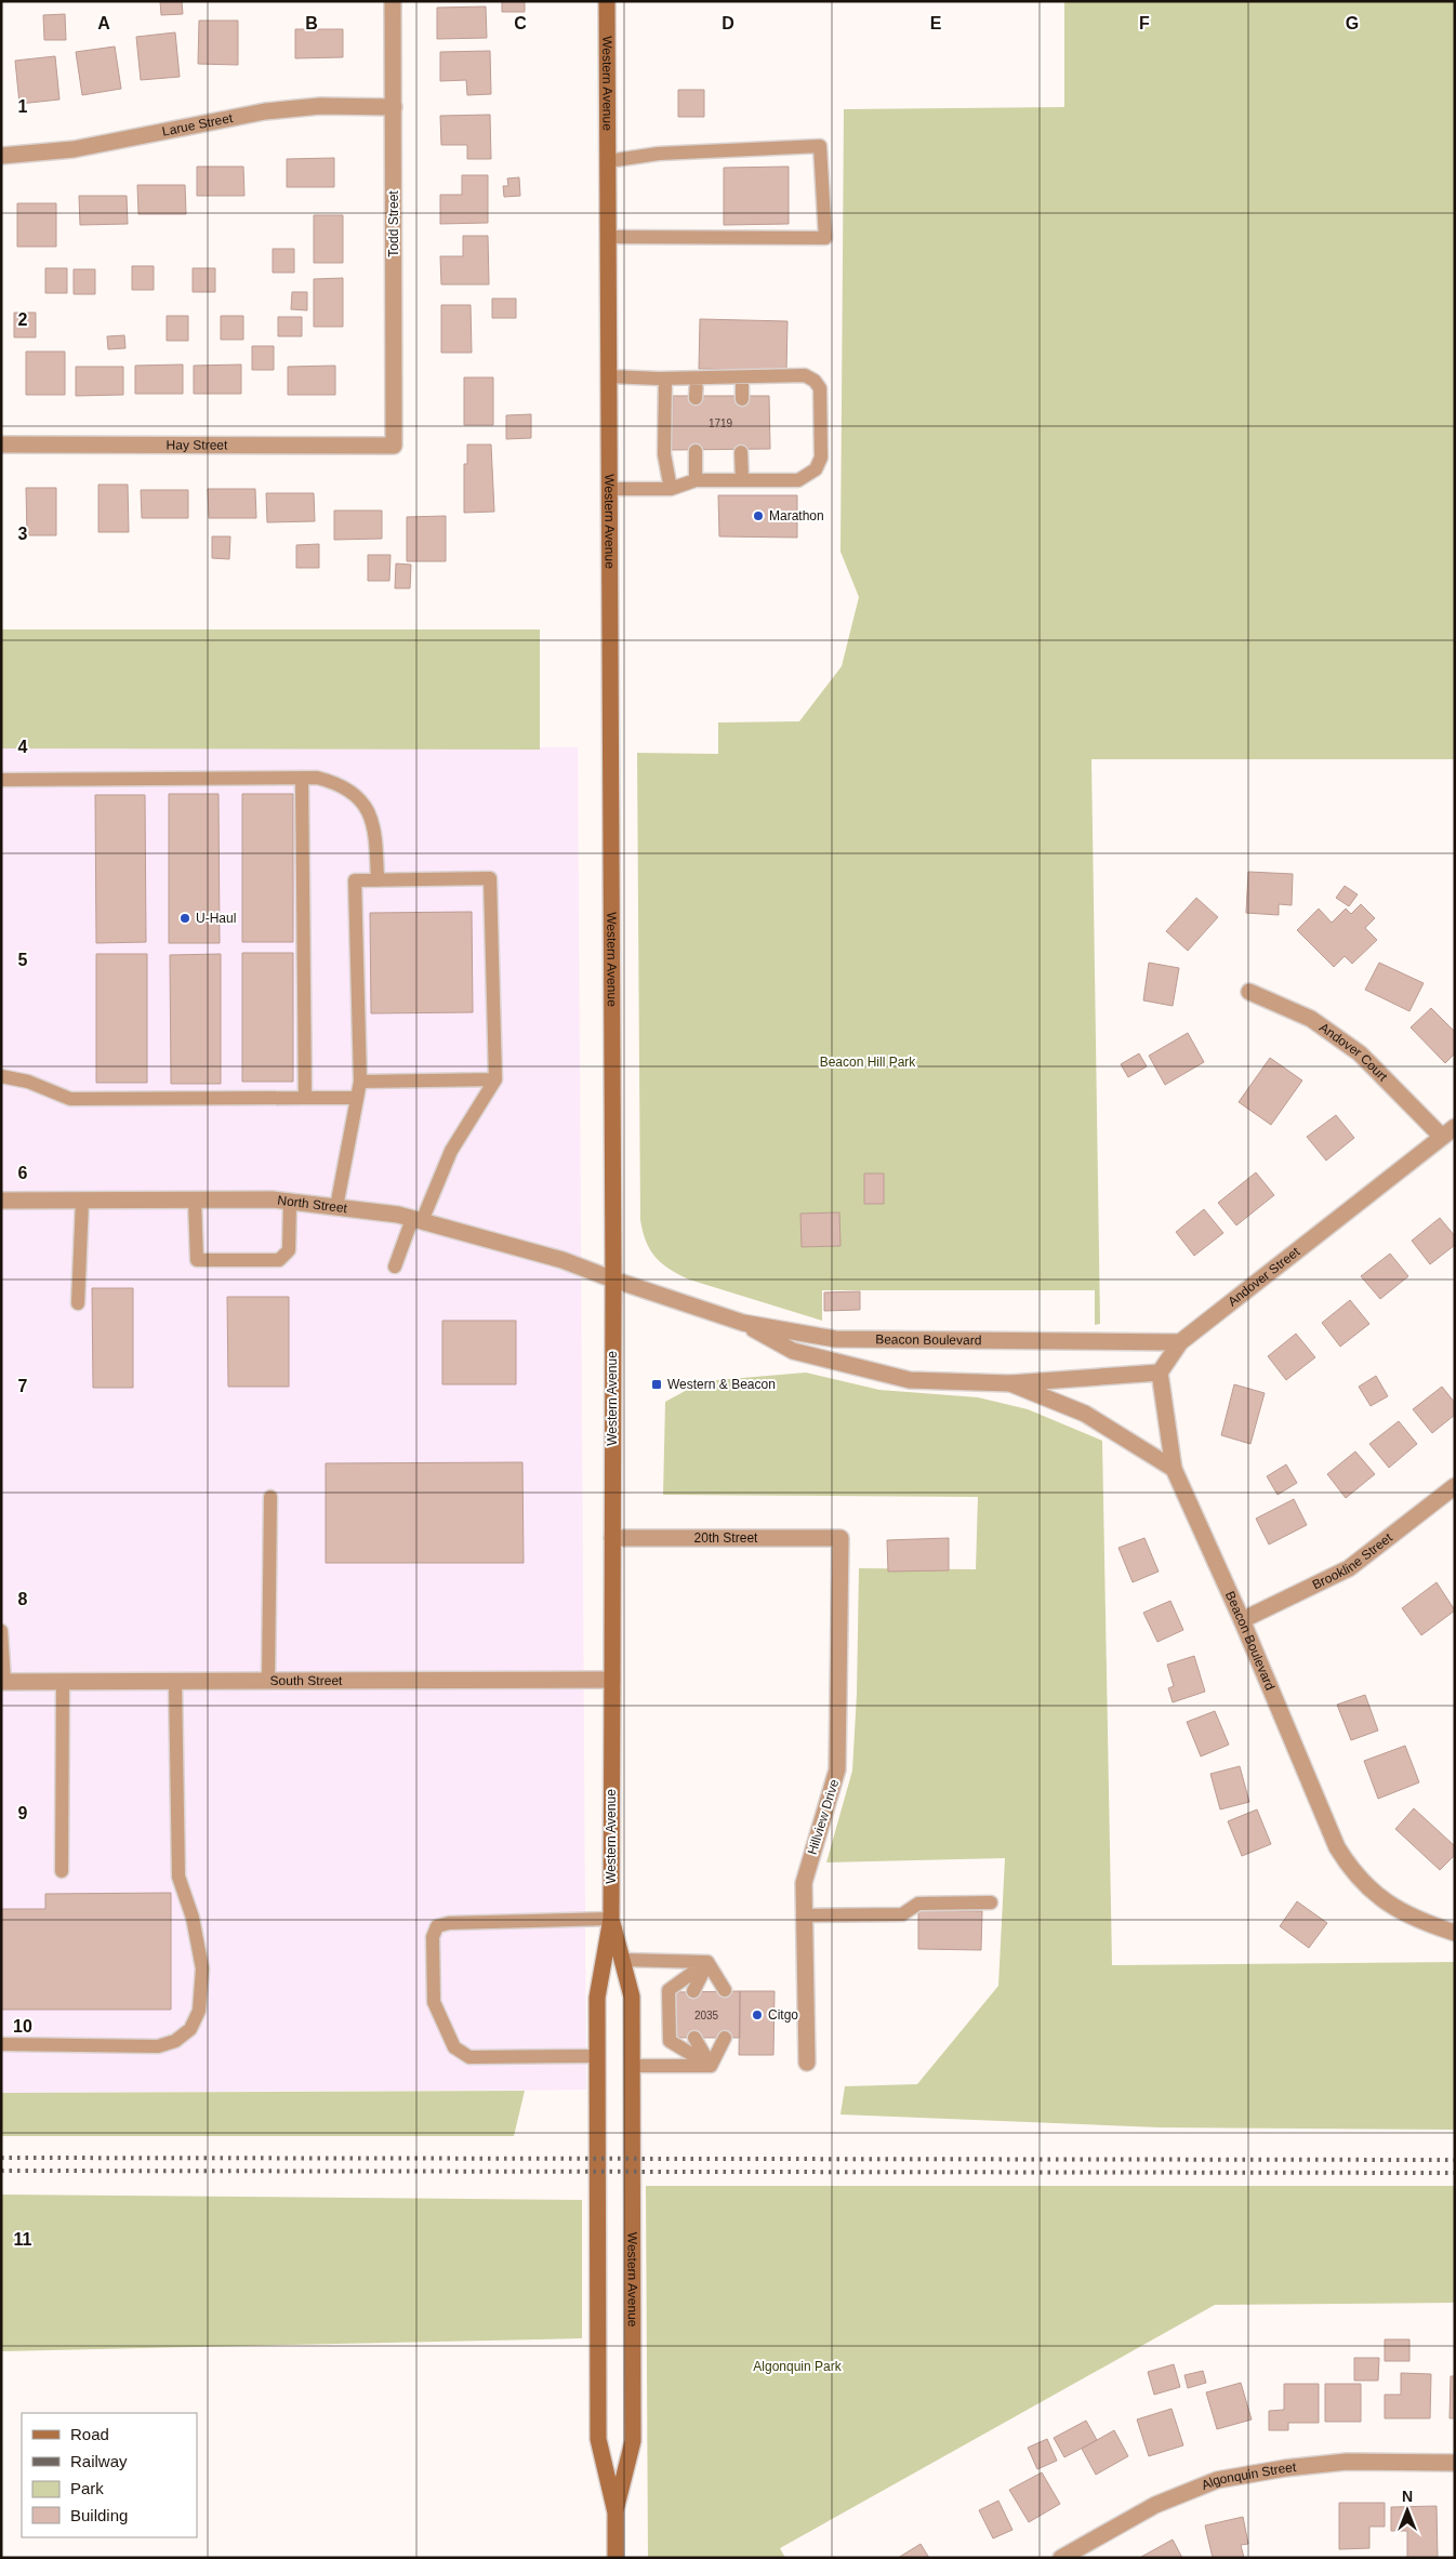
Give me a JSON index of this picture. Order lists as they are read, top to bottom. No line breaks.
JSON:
{"streets":{"main road":["Western Avenue"],"street":["Larue Street","Todd Street","Hay Street","Andover Court","North Street","Andover Street","Beacon Boulevard","20th Street","Brookline Street","South Street","Hillview Drive","Algonquin Street"]},"crossings":[["Western Avenue","North Street"],["Western Avenue","Beacon Boulevard"],["Western Avenue","20th Street"],["Western Avenue","South Street"],["Larue Street","Todd Street"],["Todd Street","Hay Street"],["Andover Court","Andover Street"],["North Street","Beacon Boulevard"],["Andover Street","Beacon Boulevard"],["Beacon Boulevard","Brookline Street"],["20th Street","Hillview Drive"]],"parks":["Beacon Hill Park","Algonquin Park"],"places":{"other":["Marathon","U-Haul","Citgo"],"transit":["Western & Beacon"]},"house_numbers":["1719","2035"],"legend":["Road","Railway","Park","Building"],"north":"top","grid":{"columns":["A","B","C","D","E","F","G"],"rows":["1","2","3","4","5","6","7","8","9","10","11"]}}
